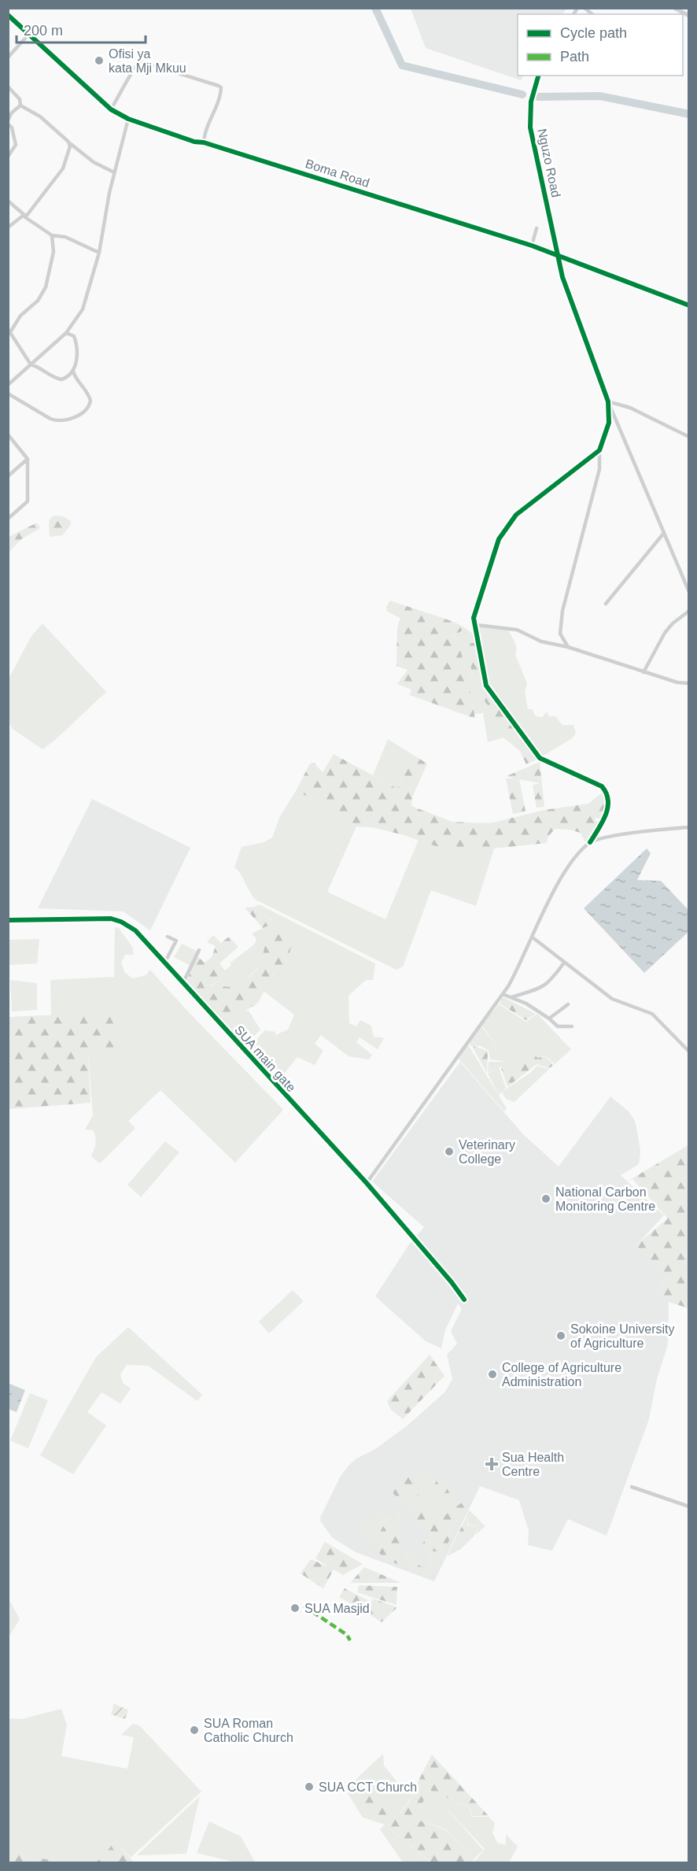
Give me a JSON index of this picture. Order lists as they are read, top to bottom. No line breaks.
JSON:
{"streets":{"street":["Nguzo Road","Boma Road","SUA main gate"]},"crossings":[["Nguzo Road","Boma Road"]],"places":{"other":["Ofisi ya kata Mji Mkuu","Veterinary College","National Carbon Monitoring Centre","Sokoine University of Agriculture","College of Agriculture Administration","SUA Masjid","SUA Roman Catholic Church","SUA CCT Church"],"health":["Sua Health Centre"]},"legend":["Cycle path","Path"],"scale_bar":"200 m"}
